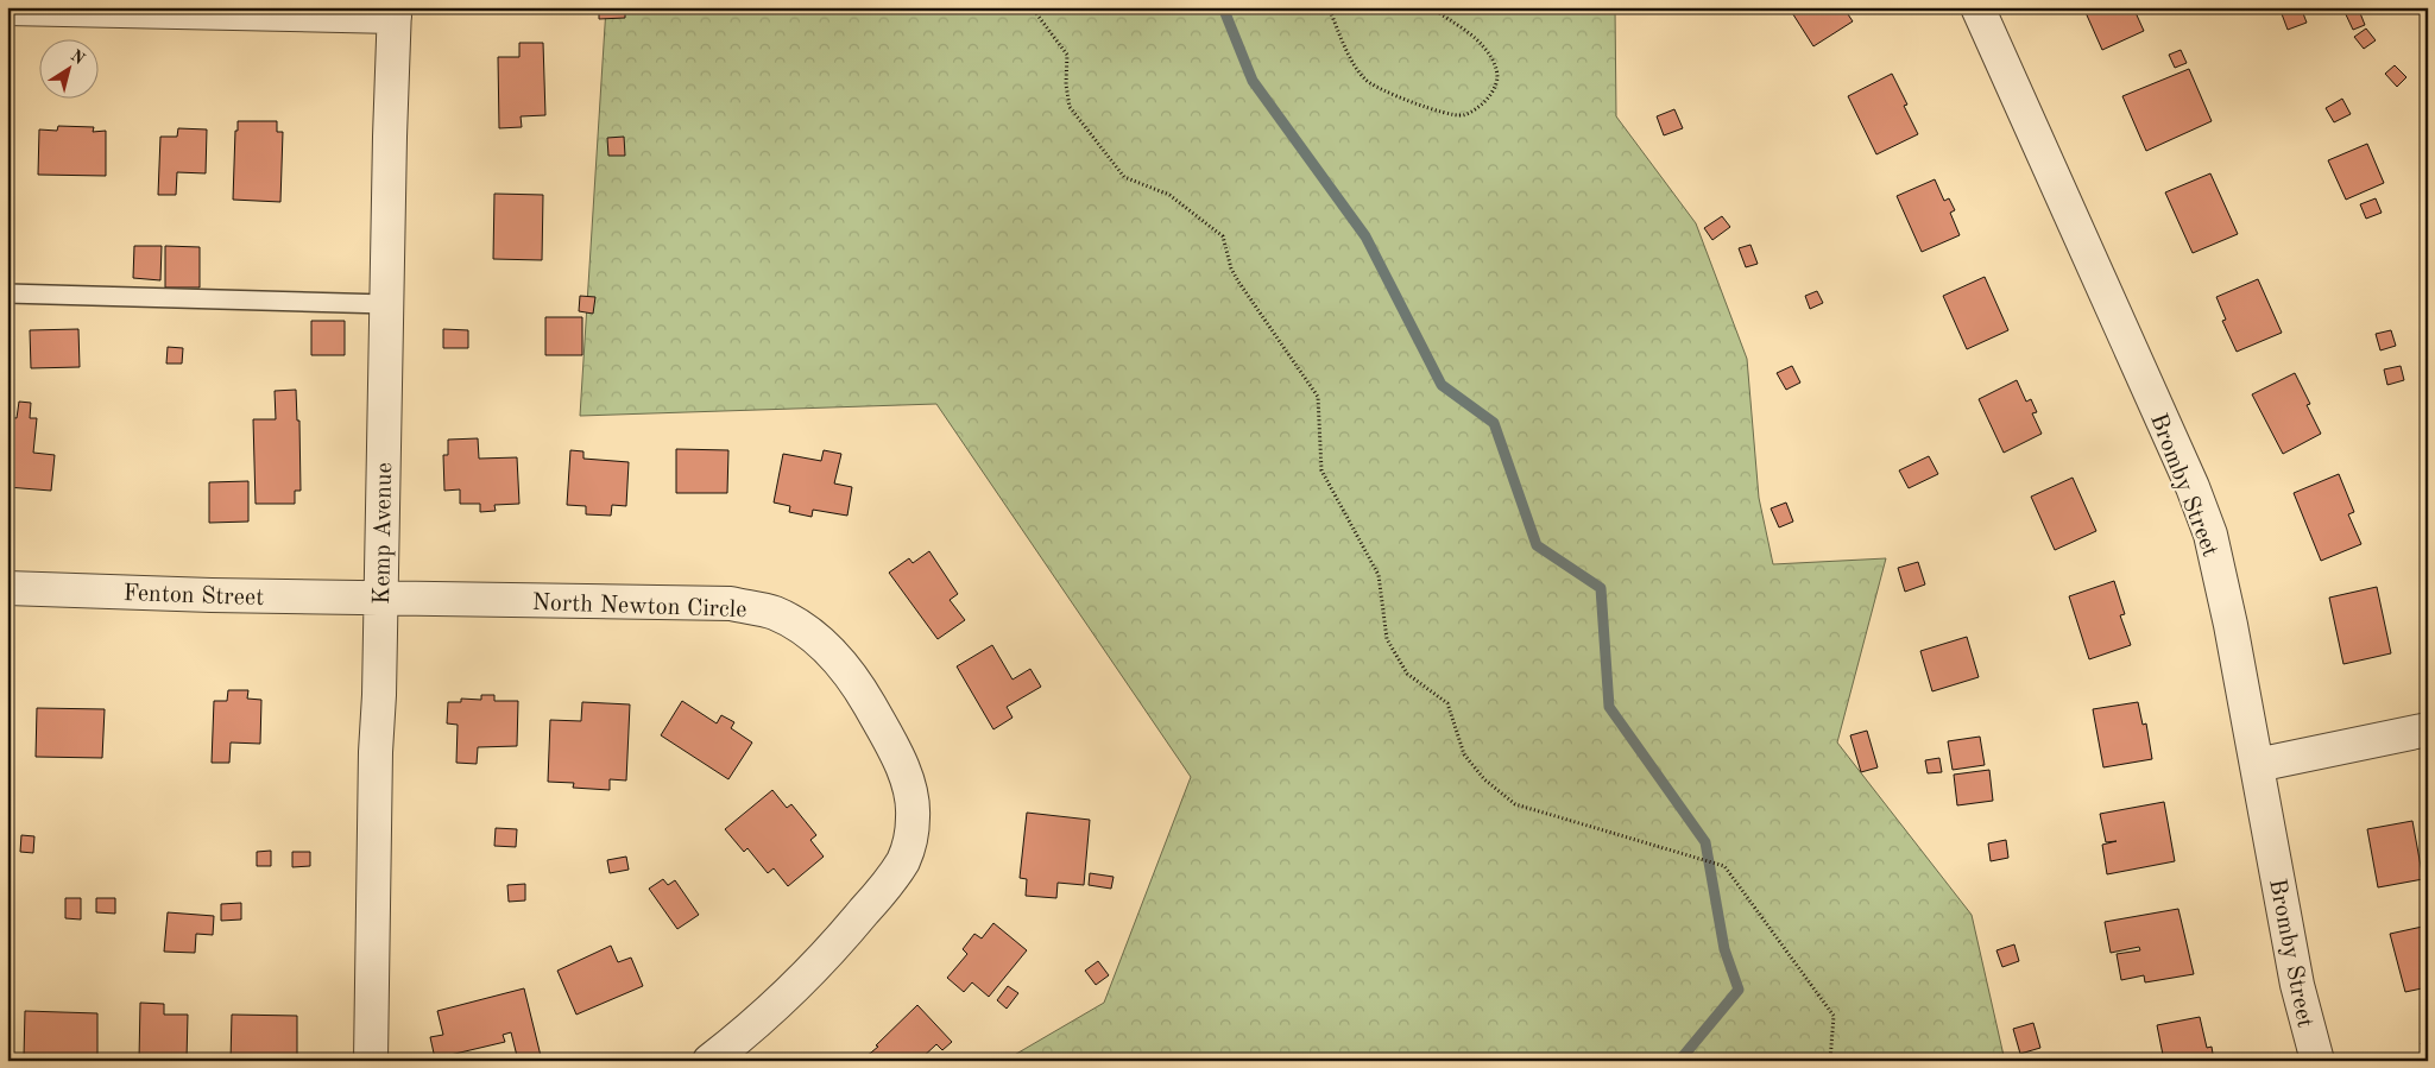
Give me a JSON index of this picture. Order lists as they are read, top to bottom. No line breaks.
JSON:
{"streets":{"street":["Bromby Street","Kemp Avenue","Fenton Street","North Newton Circle"]},"crossings":[["Kemp Avenue","Fenton Street"],["Kemp Avenue","North Newton Circle"],["Fenton Street","North Newton Circle"]],"north":"top right"}
